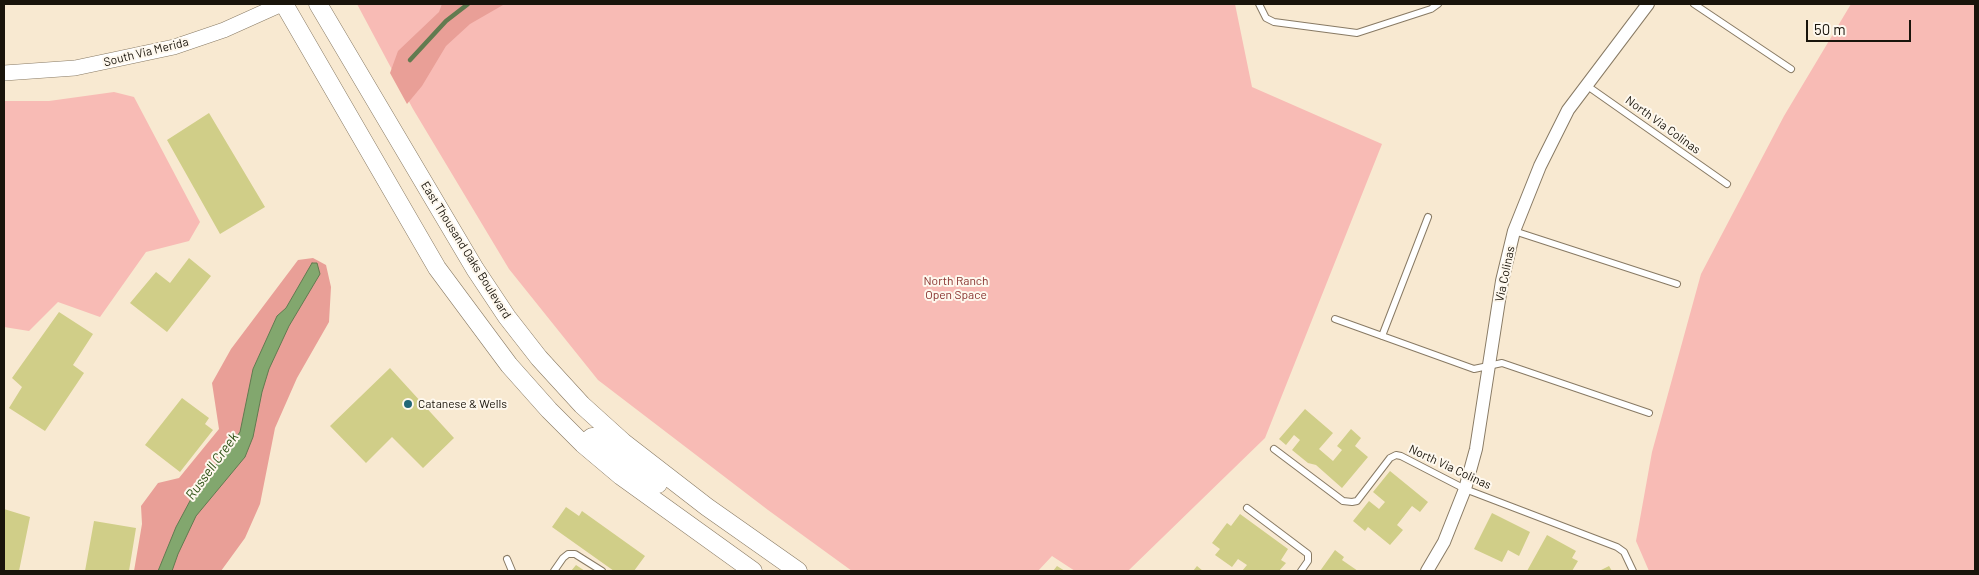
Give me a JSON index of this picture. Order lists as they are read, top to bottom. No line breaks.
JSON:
{"streets":{"main road":["East Thousand Oaks Boulevard"],"street":["South Via Merida","Via Colinas"],"lane":["North Via Colinas"]},"crossings":[["North Via Colinas","Via Colinas"]],"water":["Russell Creek"],"parks":["North Ranch Open Space"],"places":["Catanese & Wells"],"scale_bar":"50 m"}
